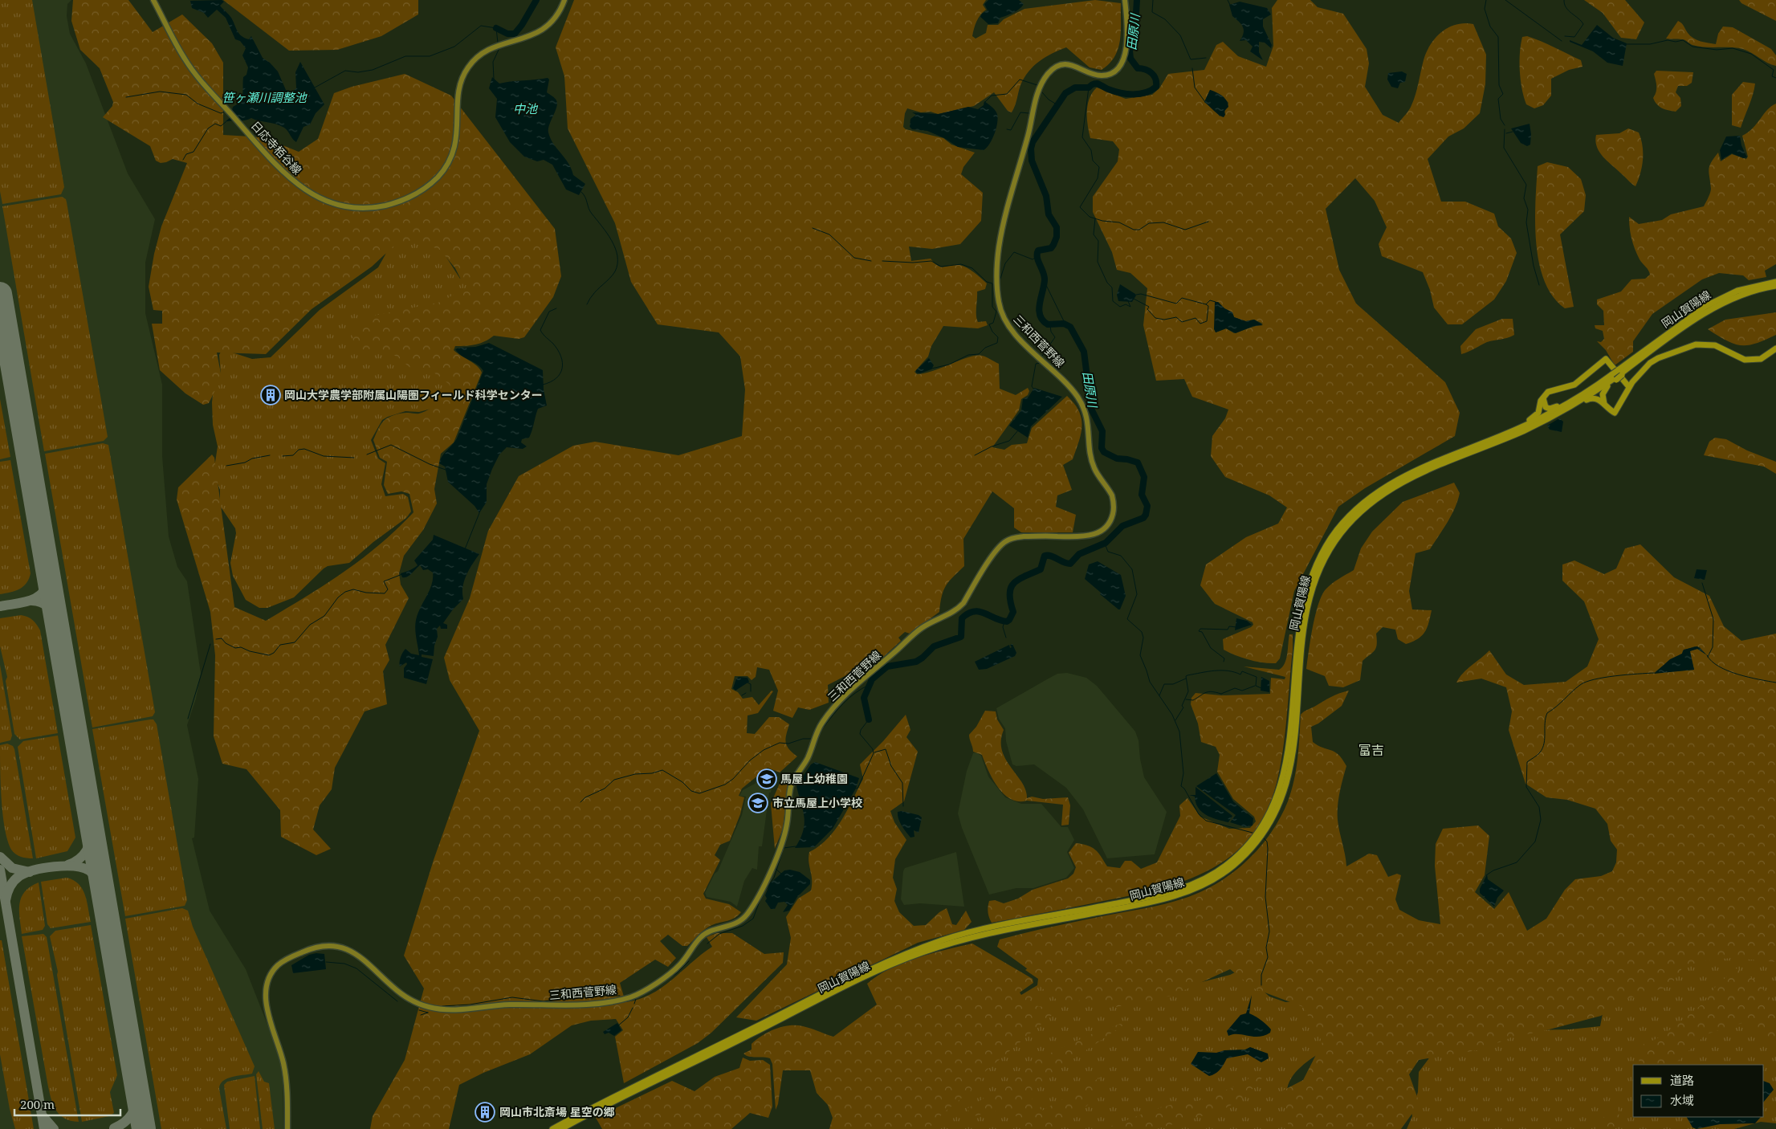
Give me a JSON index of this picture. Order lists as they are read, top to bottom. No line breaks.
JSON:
{"streets":{"main road":["日応寺栢谷線","岡山賀陽線","三和西菅野線"]},"districts":["富吉"],"water":["田原川","笹ヶ瀬川調整池","中池"],"places":{"building":["岡山大学農学部附属山陽圏フィールド科学センター","岡山市北斎場 星空の郷"],"school or university":["馬屋上幼稚園","市立馬屋上小学校"]},"legend":["道路","水域"],"scale_bar":"200 m"}
